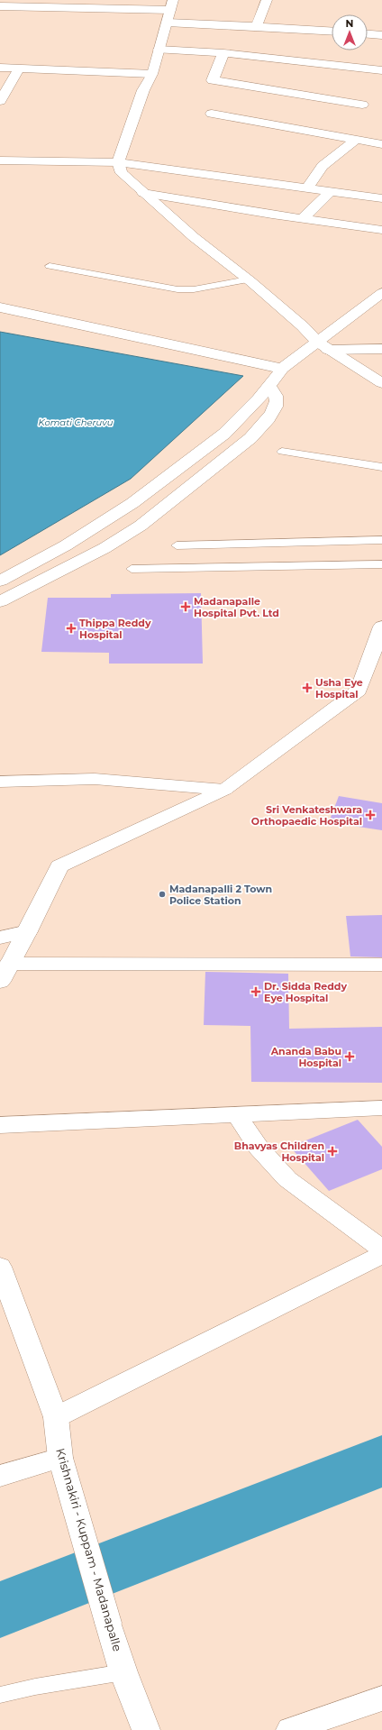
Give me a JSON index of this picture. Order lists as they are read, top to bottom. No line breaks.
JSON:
{"streets":{"street":["Krishnakiri - Kuppam - Madanapalle"]},"water":["Komati Cheruvu"],"places":{"health":["Madanapalle Hospital Pvt. Ltd","Thippa Reddy Hospital","Usha Eye Hospital","Sri Venkateshwara Orthopaedic Hospital","Dr. Sidda Reddy Eye Hospital","Ananda Babu Hospital","Bhavyas Children Hospital"],"other":["Madanapalli 2 Town Police Station"]},"north":"top"}
